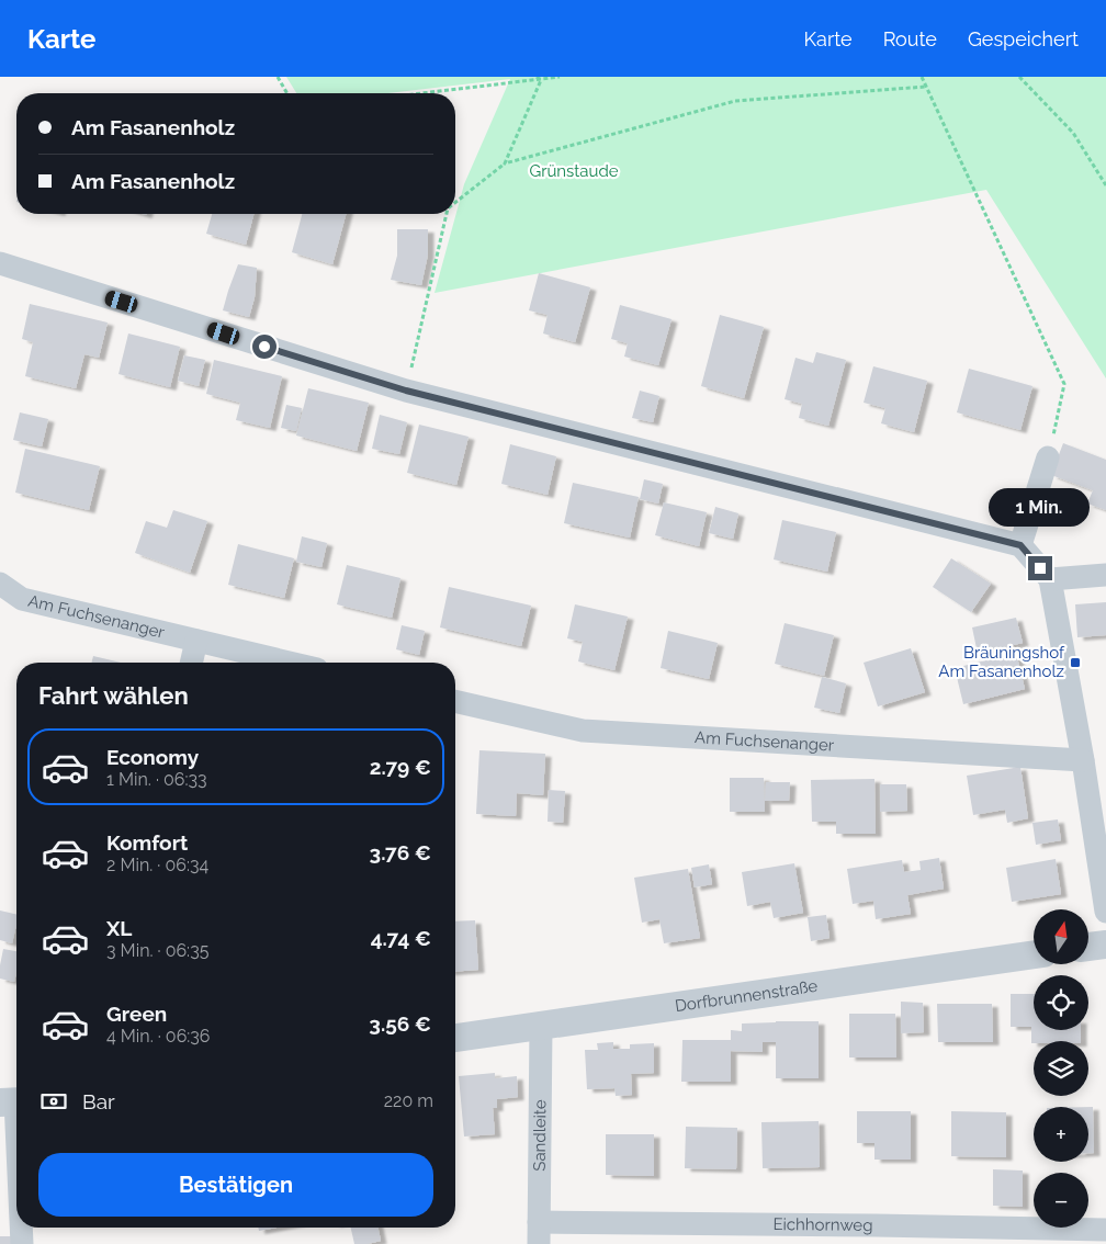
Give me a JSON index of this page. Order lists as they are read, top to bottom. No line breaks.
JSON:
{"streets":{"street":["Am Fuchsenanger","Dorfbrunnenstraße","Sandleite","Eichhornweg"]},"crossings":[["Dorfbrunnenstraße","Sandleite"],["Sandleite","Eichhornweg"]],"parks":["Grünstaude"],"places":{"transit":["Bräuningshof Am Fasanenholz"]},"north":"top","page":{"header":"Karte","nav":["Karte","Route","Gespeichert"],"banner":["Am Fasanenholz","Am Fasanenholz"],"bubble":"1 Min.","heading":"Fahrt wählen","list":[{"name":"Economy","note":"1 Min. · 06:33","value":"2.79 €"},{"name":"Komfort","note":"2 Min. · 06:34","value":"3.76 €"},{"name":"XL","note":"3 Min. · 06:35","value":"4.74 €"},{"name":"Green","note":"4 Min. · 06:36","value":"3.56 €"}],"map_buttons":["+","−"],"pay":["Bar","220 m"],"buttons":"Bestätigen"}}
